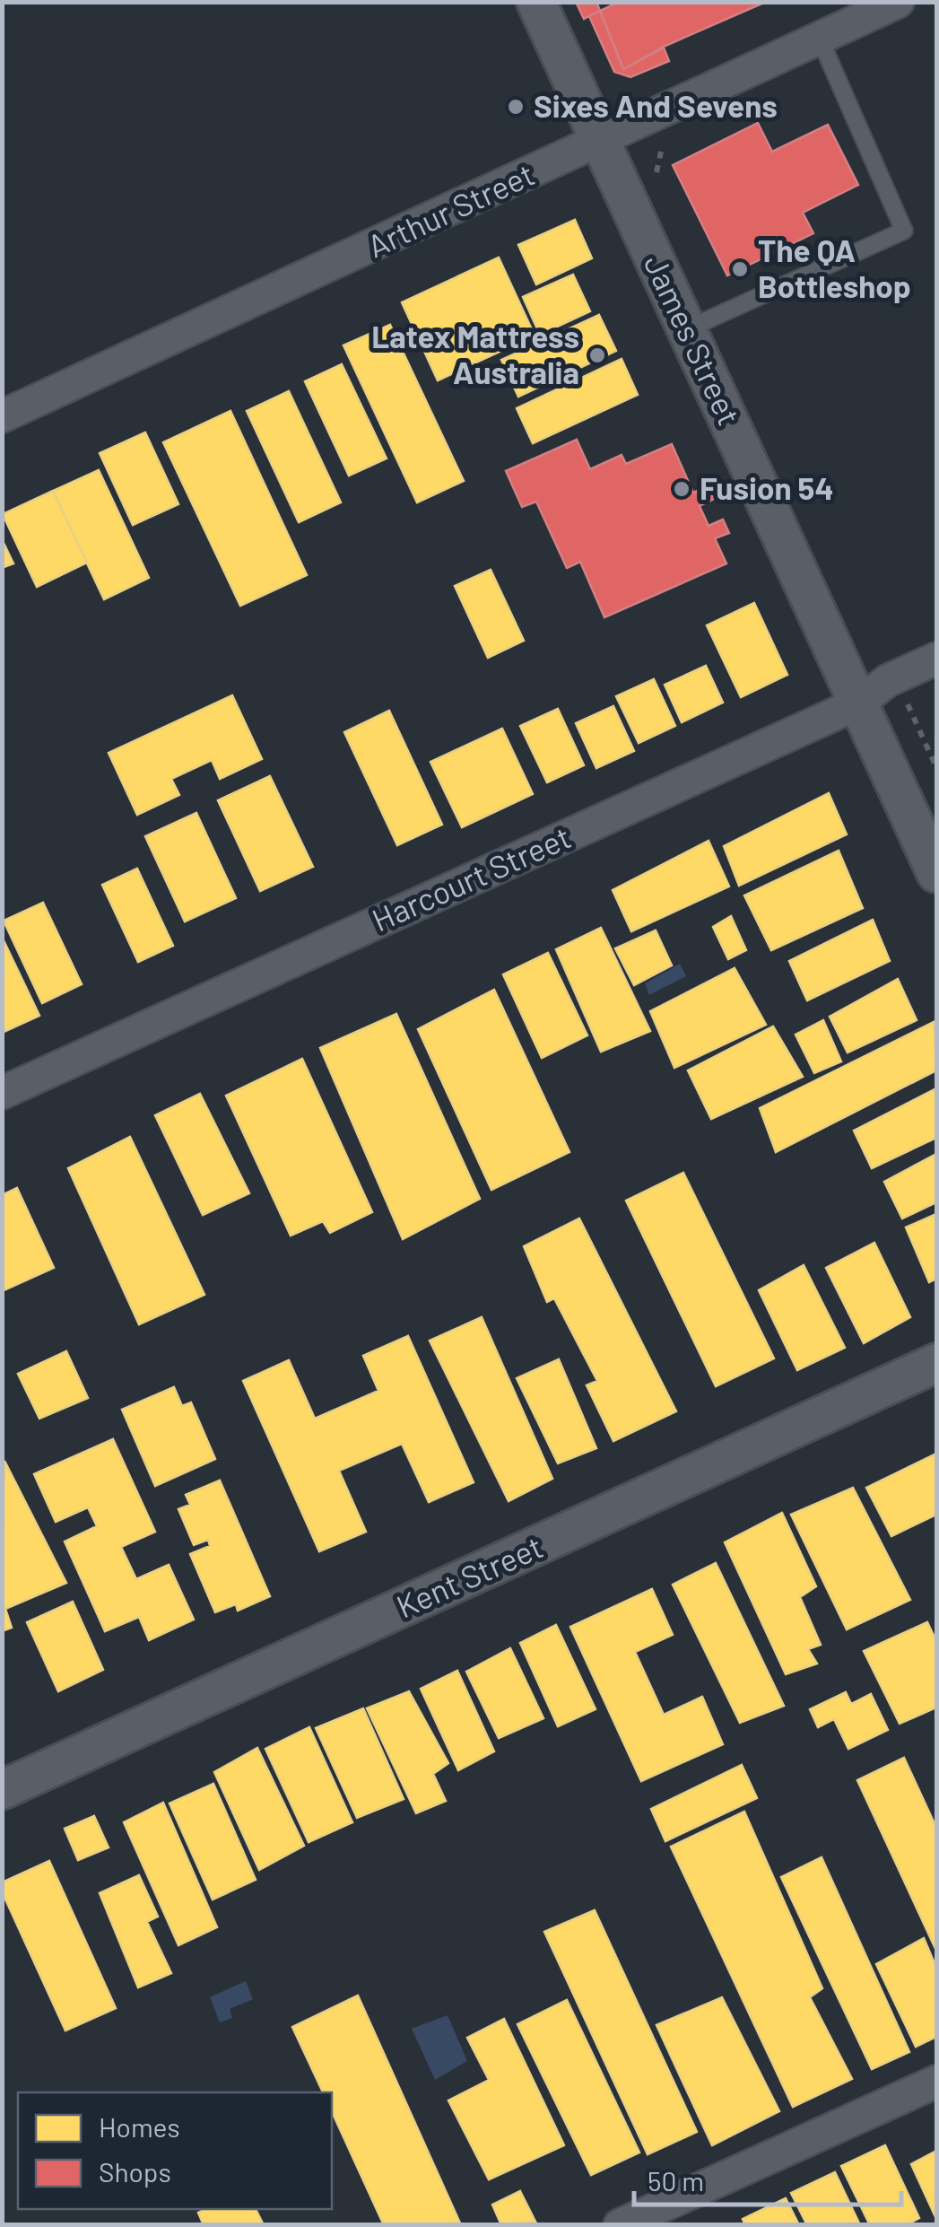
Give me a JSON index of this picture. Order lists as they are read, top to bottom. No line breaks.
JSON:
{"streets":{"street":["Arthur Street","James Street","Harcourt Street","Kent Street"]},"crossings":[["Arthur Street","James Street"],["James Street","Harcourt Street"]],"places":["Sixes And Sevens","The QA Bottleshop","Latex Mattress Australia","Fusion 54"],"legend":["Homes","Shops"],"scale_bar":"50 m"}
